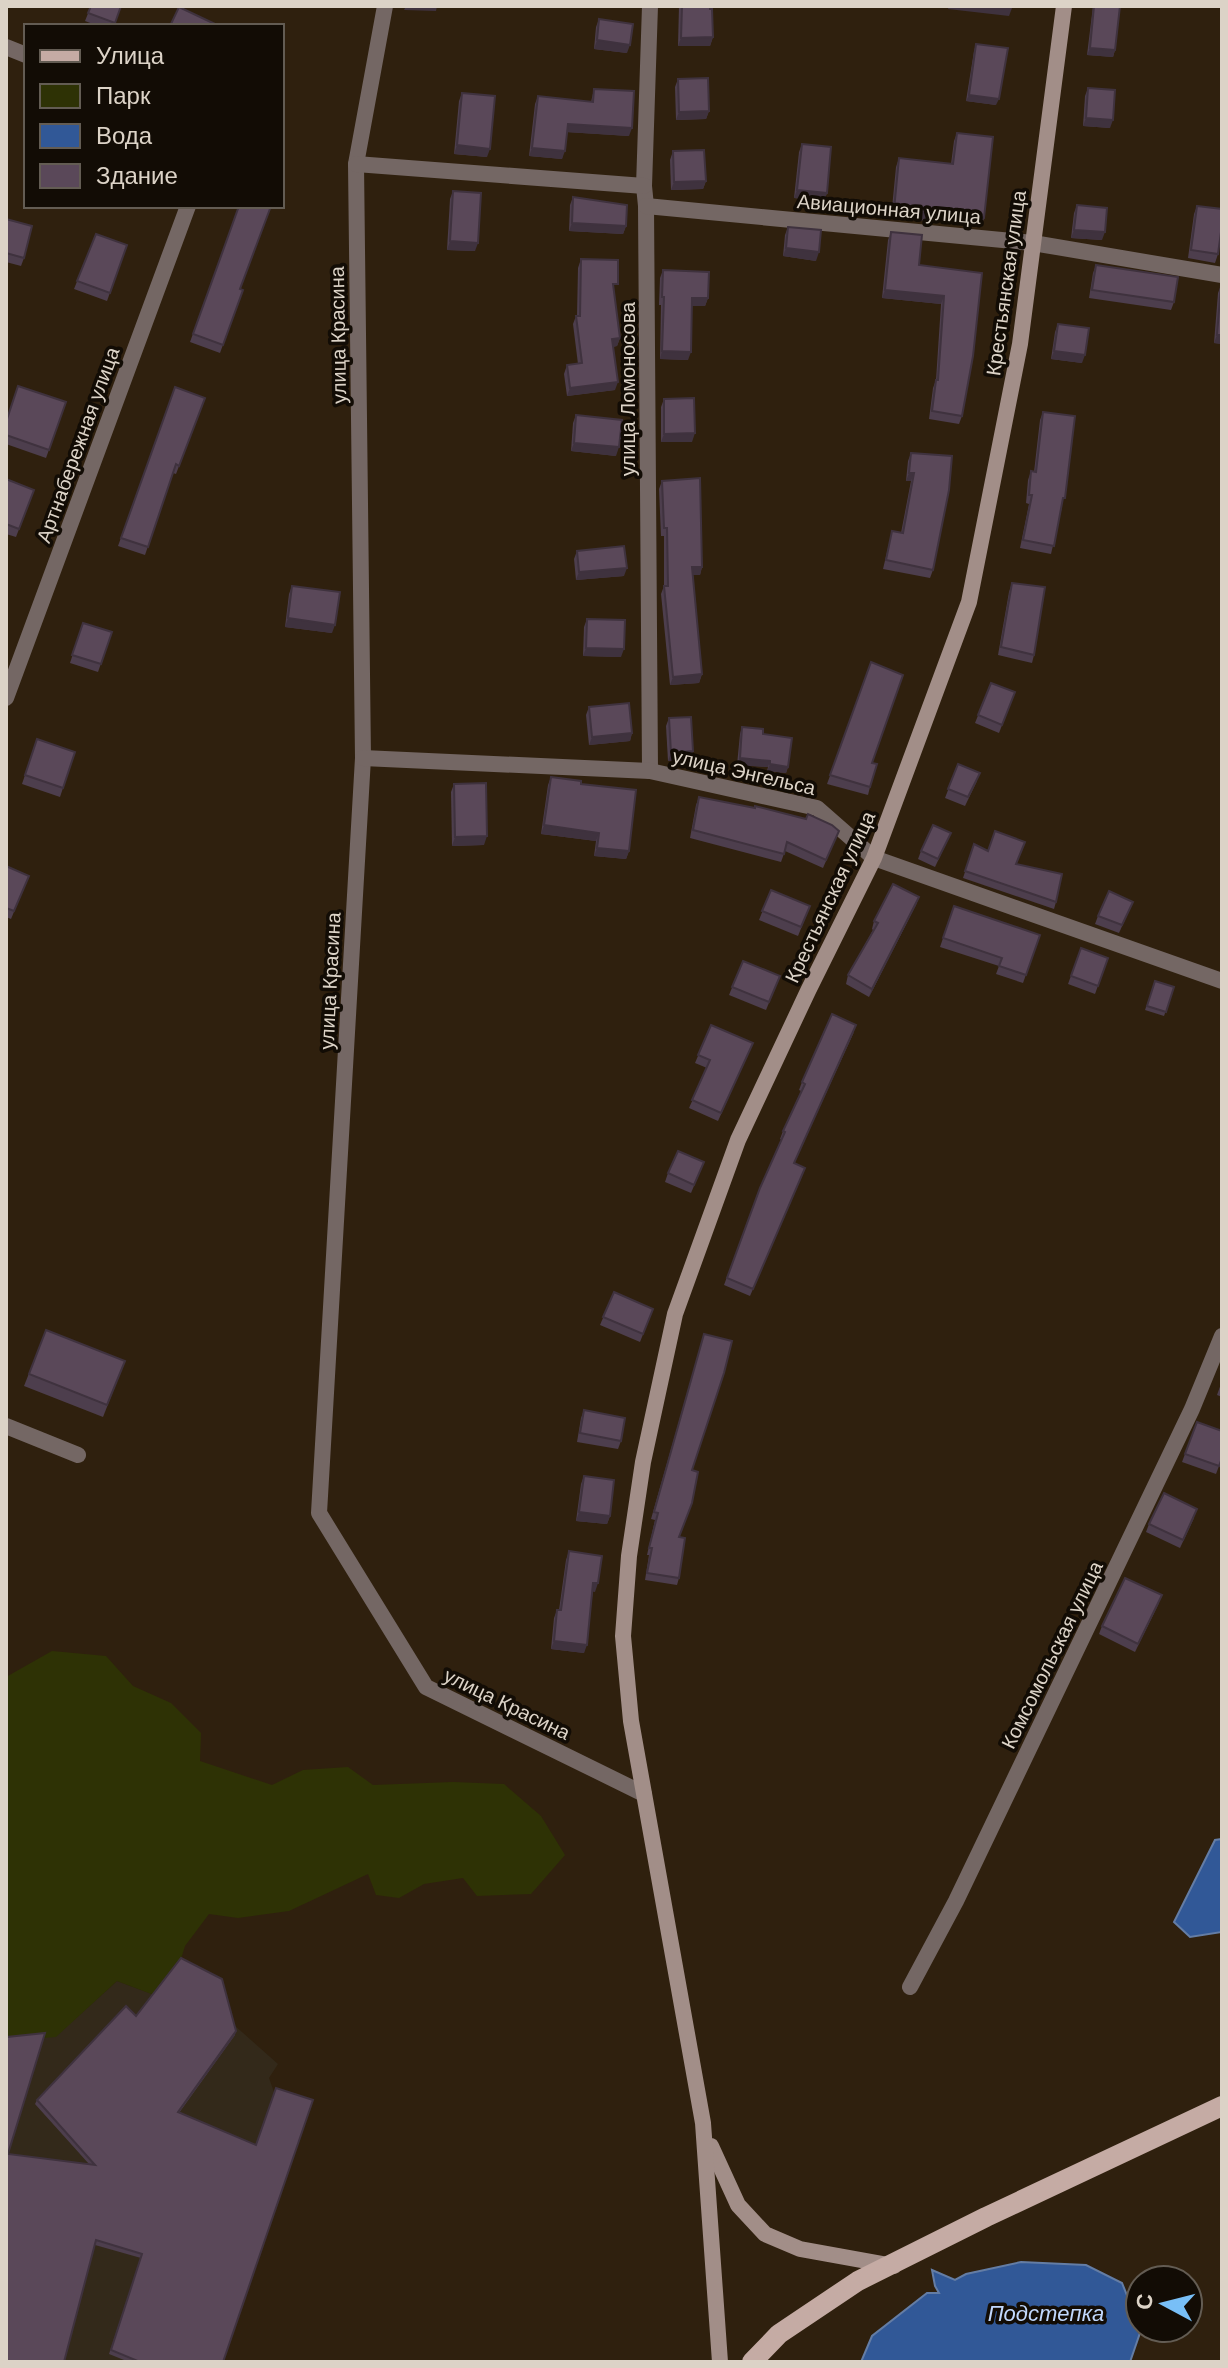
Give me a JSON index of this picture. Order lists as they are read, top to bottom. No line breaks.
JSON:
{"streets":{"street":["Авиационная улица","Крестьянская улица","улица Красина","улица Ломоносова","Артнабережная улица","улица Энгельса","Комсомольская улица"]},"crossings":[["Авиационная улица","Крестьянская улица"],["Авиационная улица","улица Ломоносова"],["Крестьянская улица","улица Красина"],["Крестьянская улица","улица Энгельса"],["улица Красина","улица Энгельса"],["улица Ломоносова","улица Энгельса"]],"water":["Подстепка"],"legend":["Улица","Парк","Вода","Здание"],"north":"left"}
